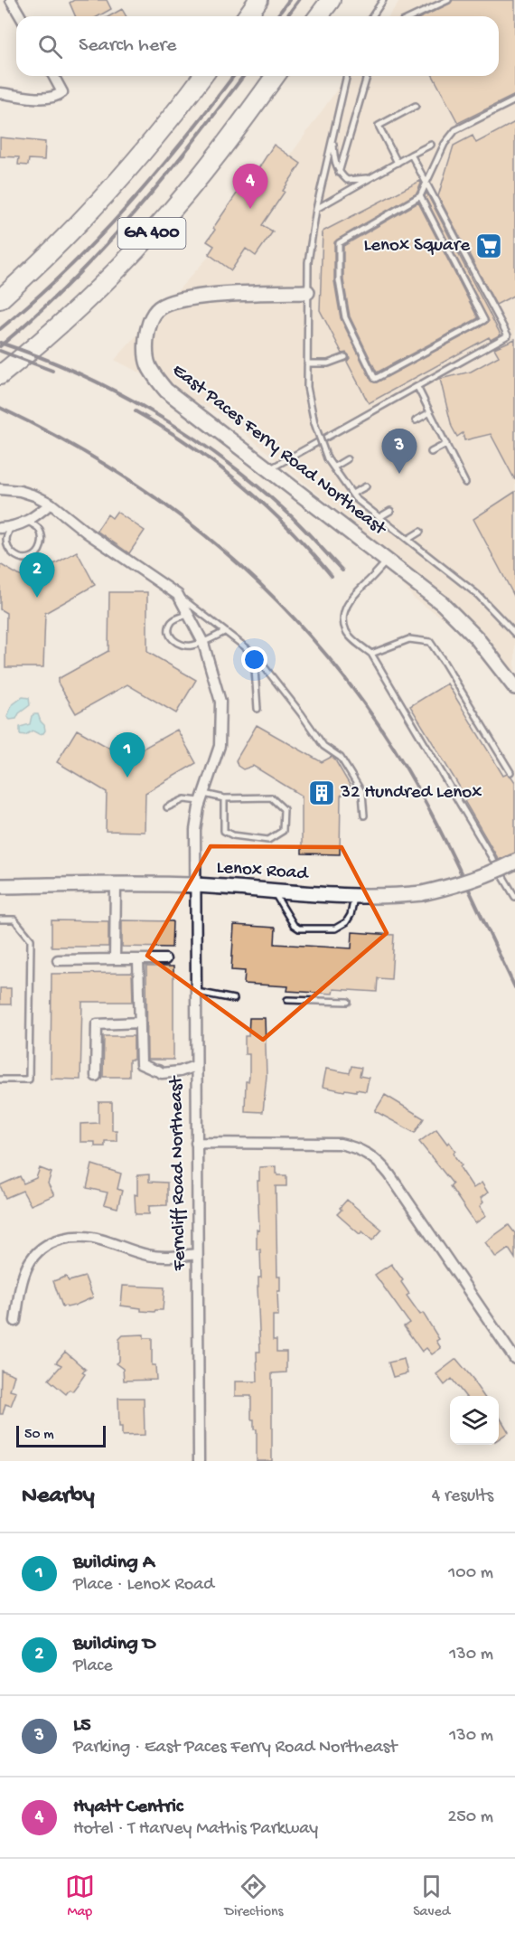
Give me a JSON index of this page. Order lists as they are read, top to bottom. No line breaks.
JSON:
{"streets":{"highway":["GA 400"],"street":["East Paces Ferry Road Northeast","Lenox Road","Ferncliff Road Northeast"]},"crossings":[["Lenox Road","Ferncliff Road Northeast"]],"places":{"supermarket":["Lenox Square"],"building":["32 Hundred Lenox"]},"scale_bar":"50 m","page":{"search":"Search here","pins":["4","3","2","1"],"scale":"50 m","heading":["Nearby","4 results"],"list":[{"mark":"1","name":"Building A","note":"Place · Lenox Road","value":"100 m"},{"mark":"2","name":"Building D","note":"Place","value":"130 m"},{"mark":"3","name":"L5","note":"Parking · East Paces Ferry Road Northeast","value":"130 m"},{"mark":"4","name":"Hyatt Centric","note":"Hotel · T Harvey Mathis Parkway","value":"250 m"}],"nav":["Map","Directions","Saved"]}}
